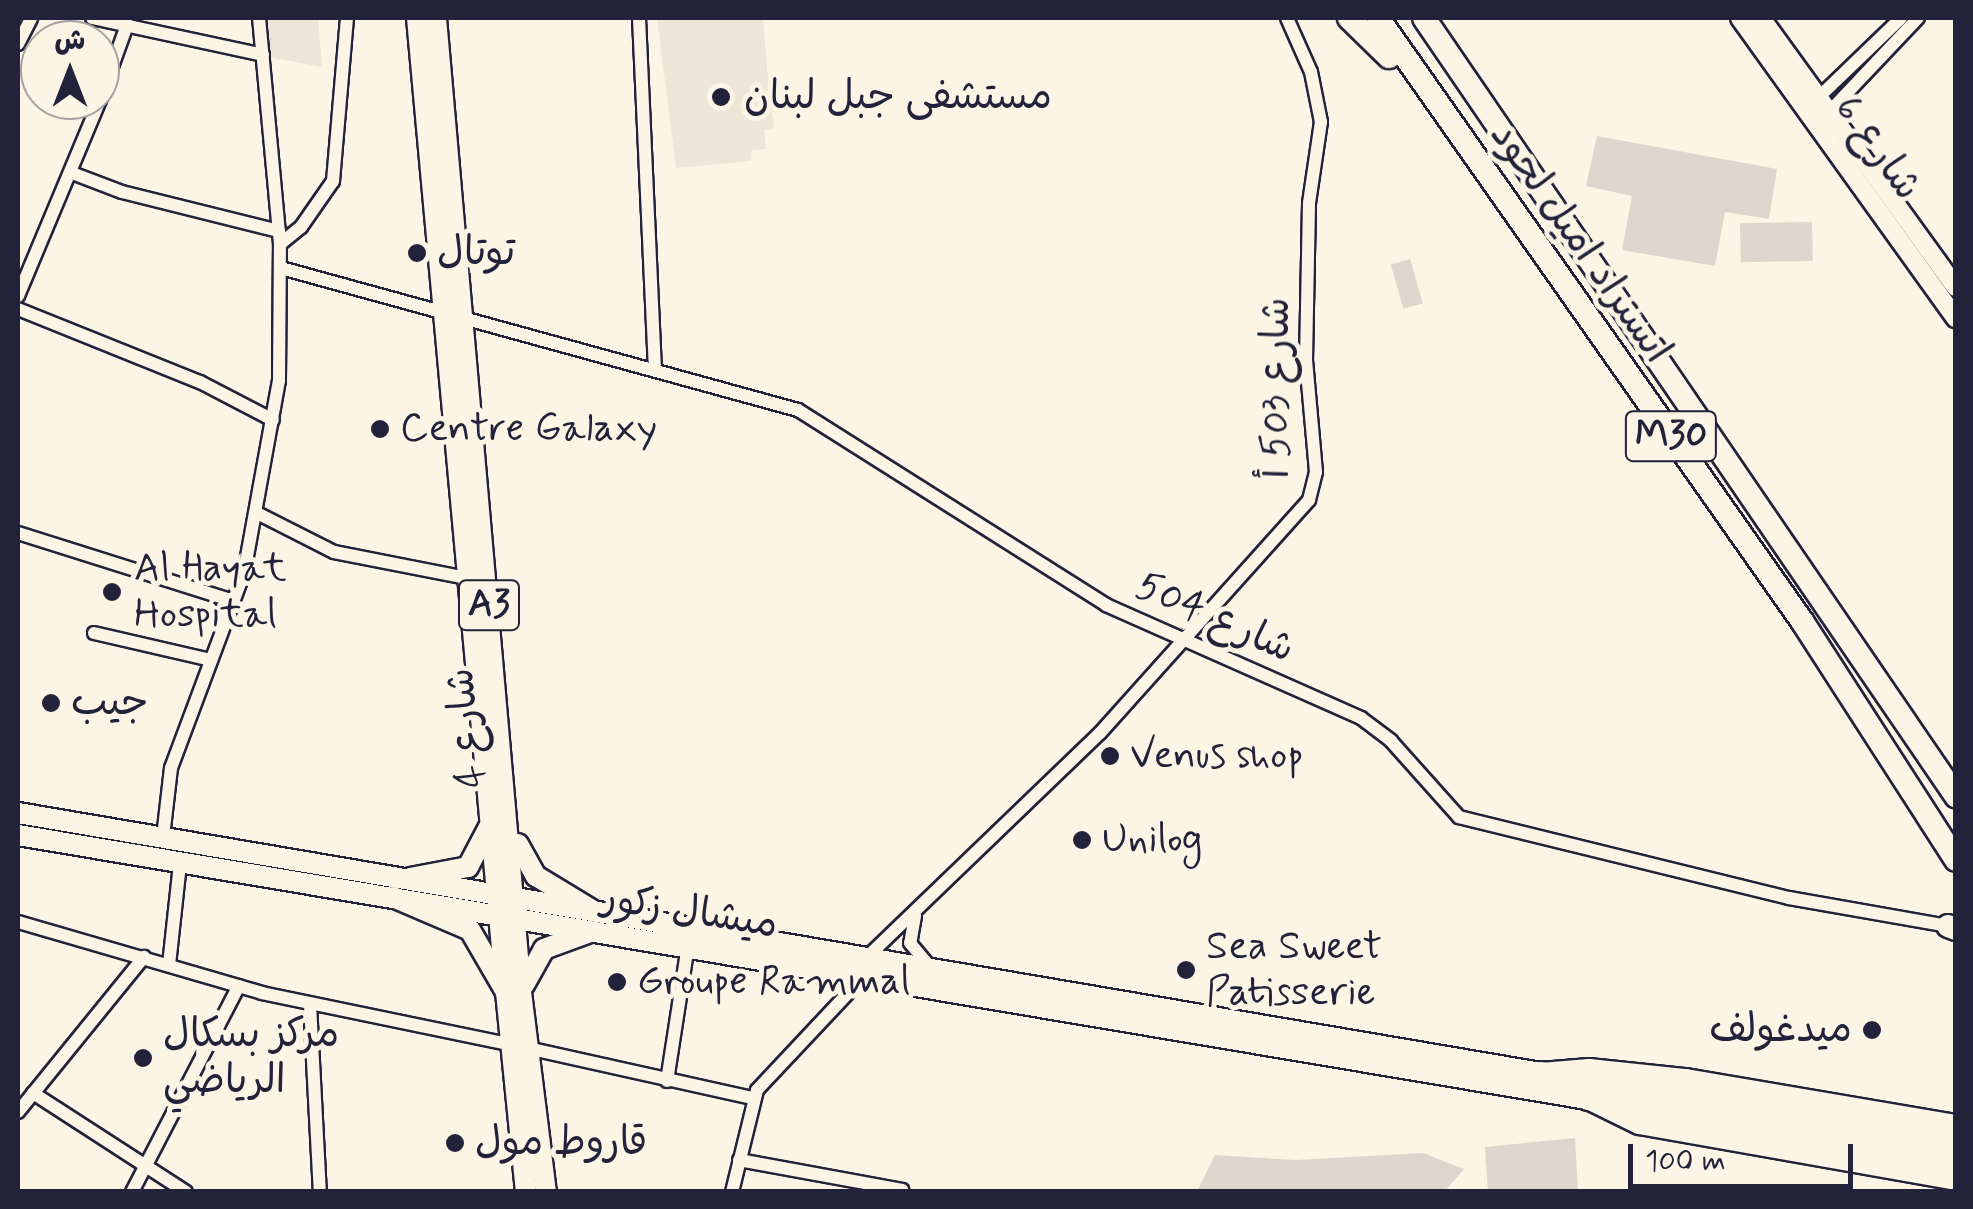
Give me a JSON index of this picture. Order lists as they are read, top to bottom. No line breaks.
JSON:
{"streets":{"highway":["اتستراد اميل لحود","M30"],"main road":["شارع 6","A3","شارع 4","ميشال زكور"],"street":["شارع 503 أ","شارع 504"]},"crossings":[["شارع 503 أ","شارع 504"],["شارع 503 أ","ميشال زكور"],["A3","شارع 4"],["شارع 504","شارع 4"],["شارع 4","ميشال زكور"]],"places":["مستشفى جبل لبنان","توتال","Centre Galaxy","Al Hayat Hospital","جيب","Venus shop","Unilog","Sea Sweet Patisserie","Groupe Rammal","ميدغولف","مركز بسكال الرياضي","قاروط مول"],"scale_bar":"100 m","north":"top"}
